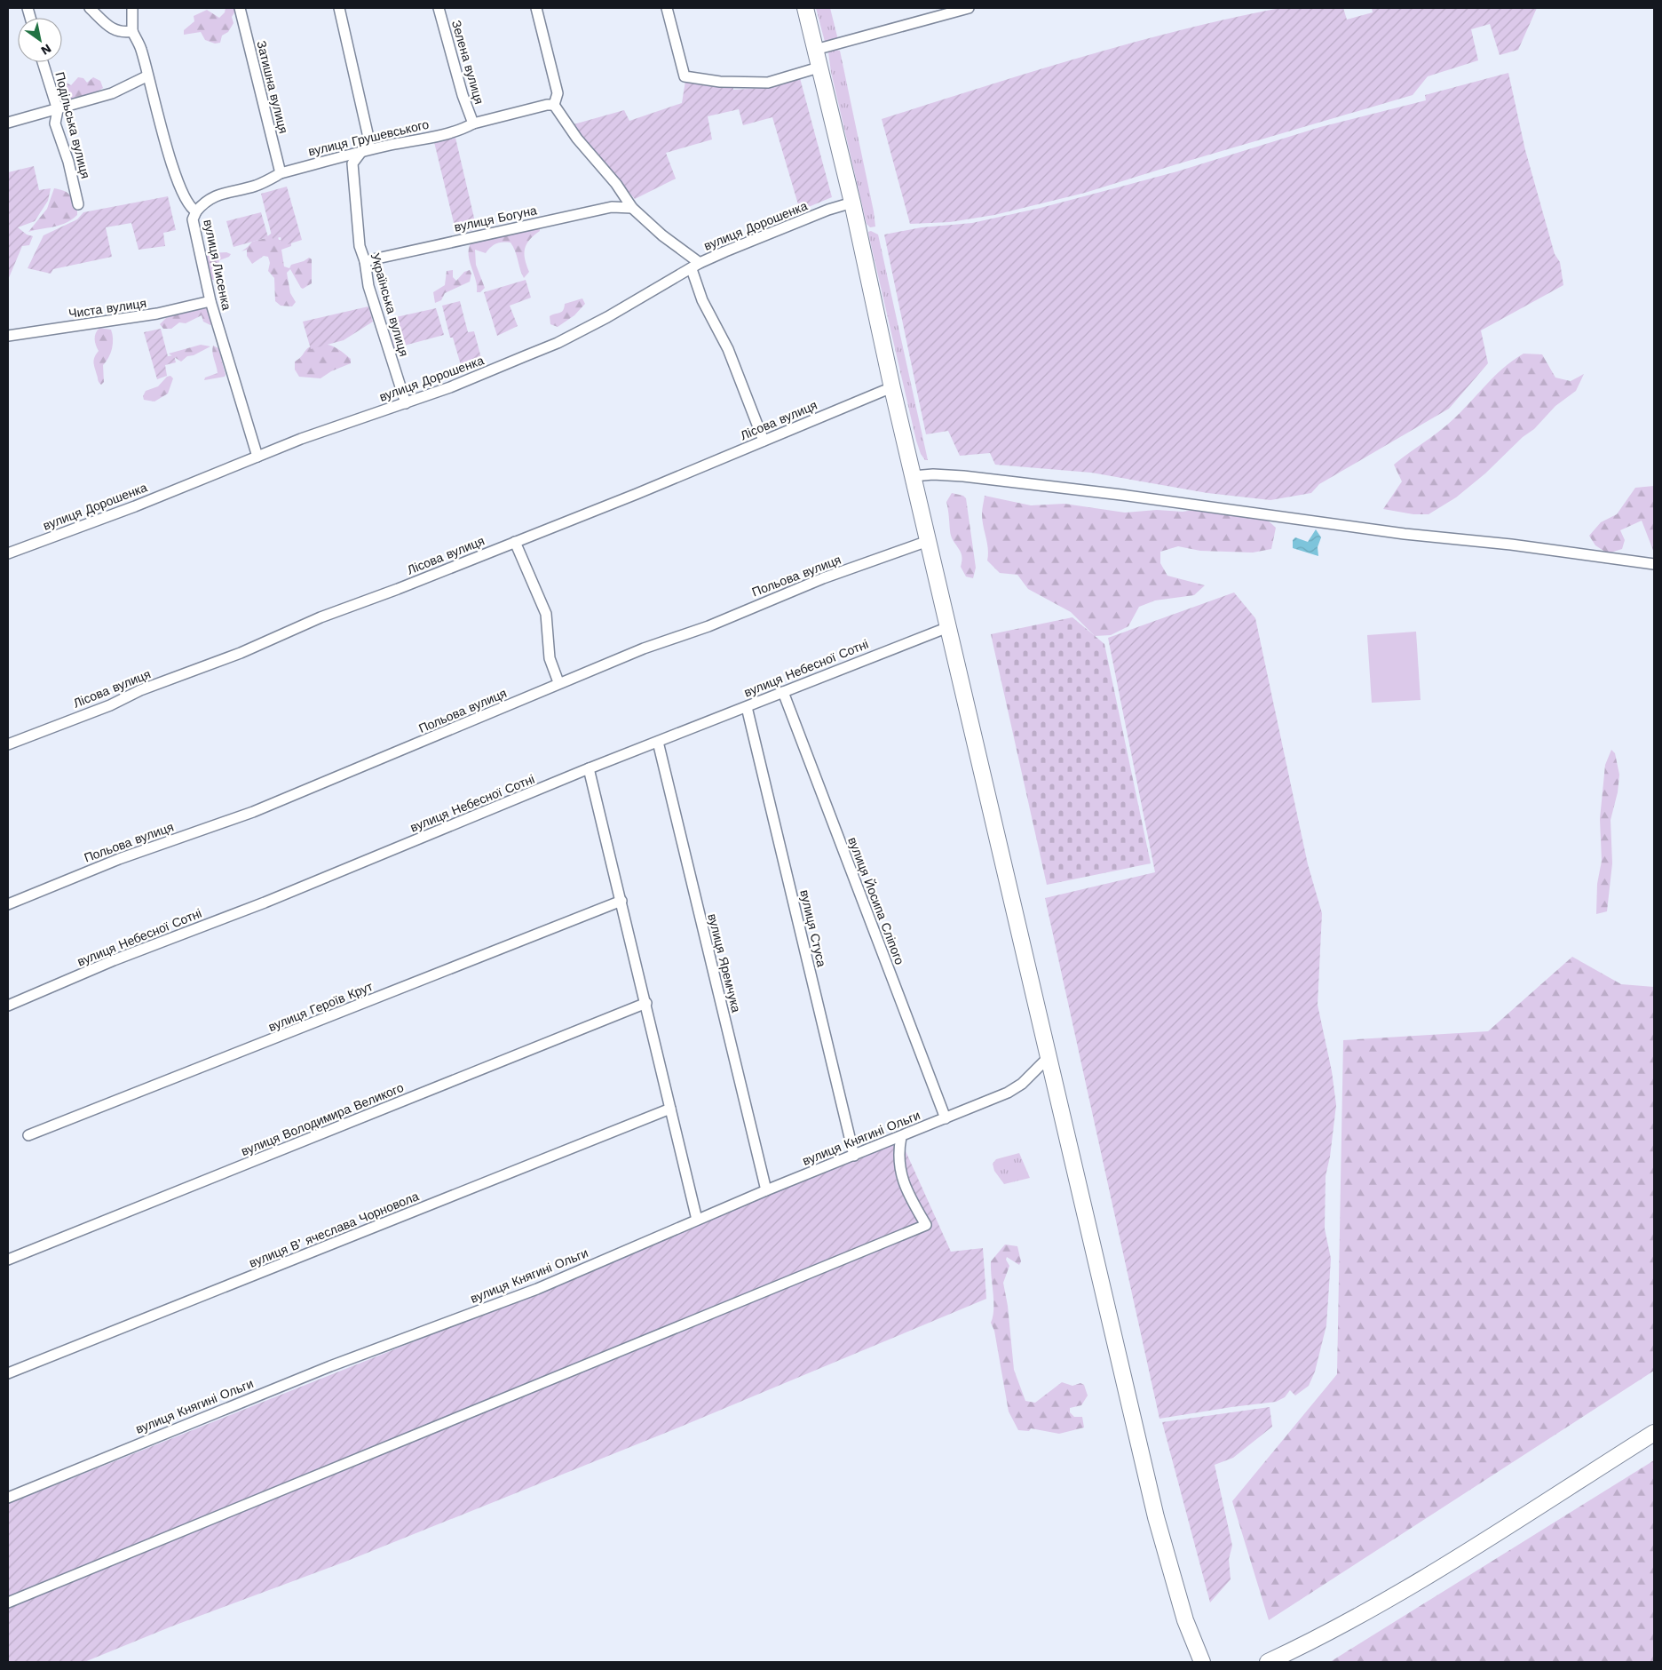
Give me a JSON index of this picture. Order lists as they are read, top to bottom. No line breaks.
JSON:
{"streets":{"street":["Зелена вулиця","Затишна вулиця","Подільська вулиця","вулиця Грушевського","вулиця Богуна","вулиця Дорошенка","вулиця Лисенка","Українська вулиця","Чиста вулиця","Лісова вулиця","Польова вулиця","вулиця Небесної Сотні","вулиця Йосипа Сліпого","вулиця Стуса","вулиця Яремчука","вулиця Героїв Крут","вулиця Володимира Великого","вулиця Княгині Ольги","вулиця Вʼячеслава Чорновола"]},"crossings":[["Зелена вулиця","вулиця Грушевського"],["Затишна вулиця","вулиця Грушевського"],["вулиця Грушевського","вулиця Лисенка"],["вулиця Грушевського","Українська вулиця"],["вулиця Богуна","Українська вулиця"],["вулиця Дорошенка","вулиця Лисенка"],["вулиця Дорошенка","Українська вулиця"],["вулиця Лисенка","Чиста вулиця"],["вулиця Небесної Сотні","вулиця Йосипа Сліпого"],["вулиця Небесної Сотні","вулиця Стуса"],["вулиця Небесної Сотні","вулиця Яремчука"],["вулиця Йосипа Сліпого","вулиця Княгині Ольги"],["вулиця Стуса","вулиця Княгині Ольги"],["вулиця Яремчука","вулиця Княгині Ольги"]],"north":"bottom right"}
